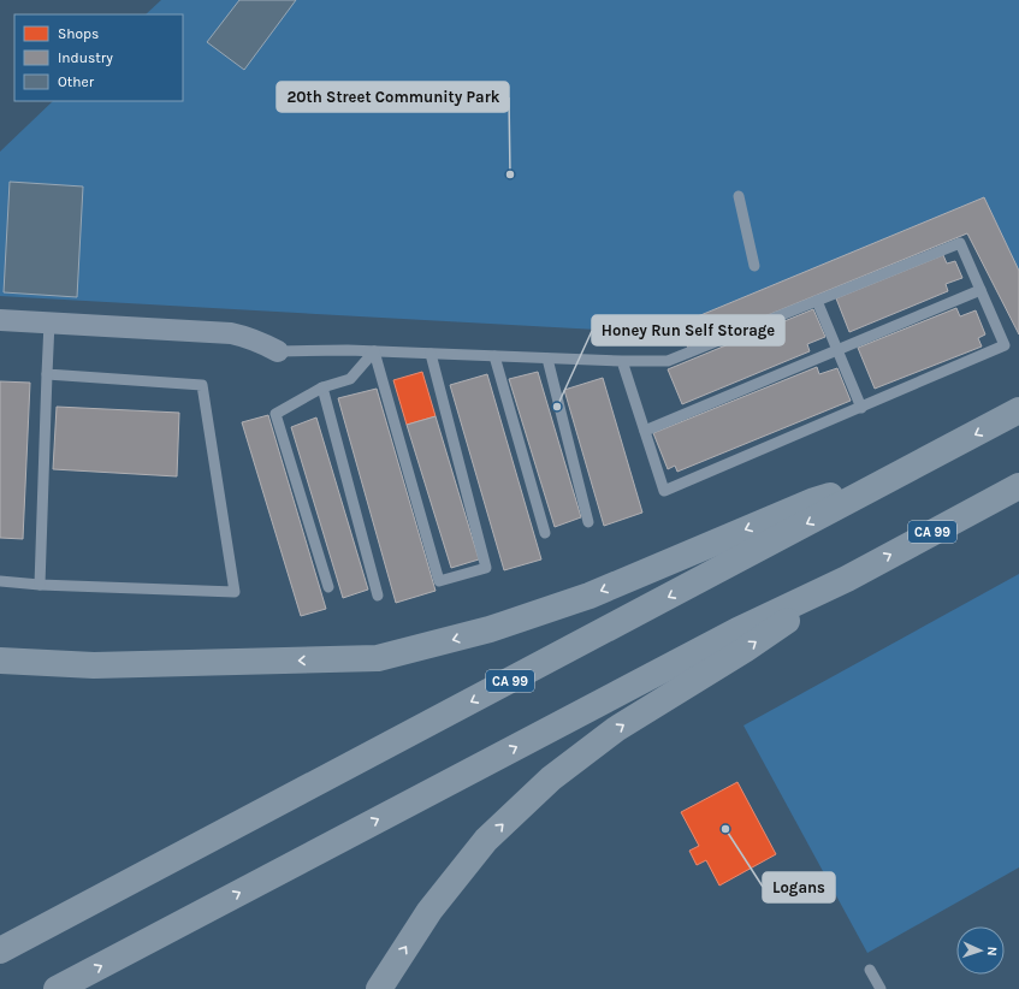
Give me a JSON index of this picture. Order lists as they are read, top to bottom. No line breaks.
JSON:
{"streets":{"highway":["CA 99"]},"places":["20th Street Community Park","Honey Run Self Storage","Logans"],"legend":["Shops","Industry","Other"],"north":"right"}
